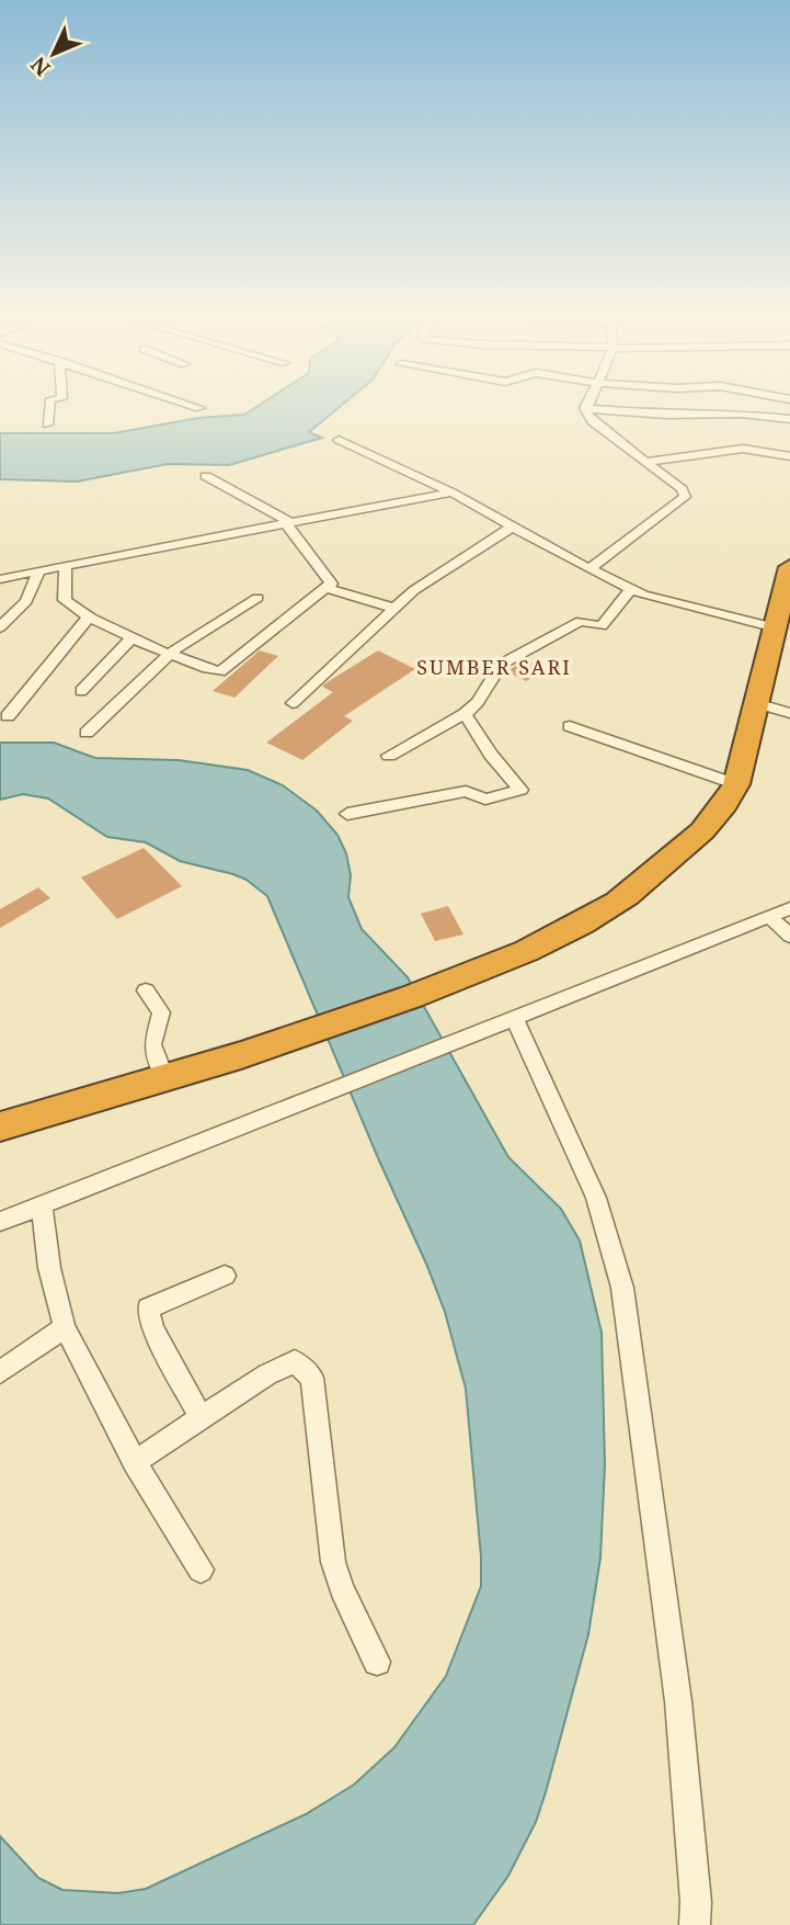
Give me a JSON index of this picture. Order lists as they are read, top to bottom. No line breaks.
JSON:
{"districts":["SUMBER SARI"],"north":"bottom left"}
